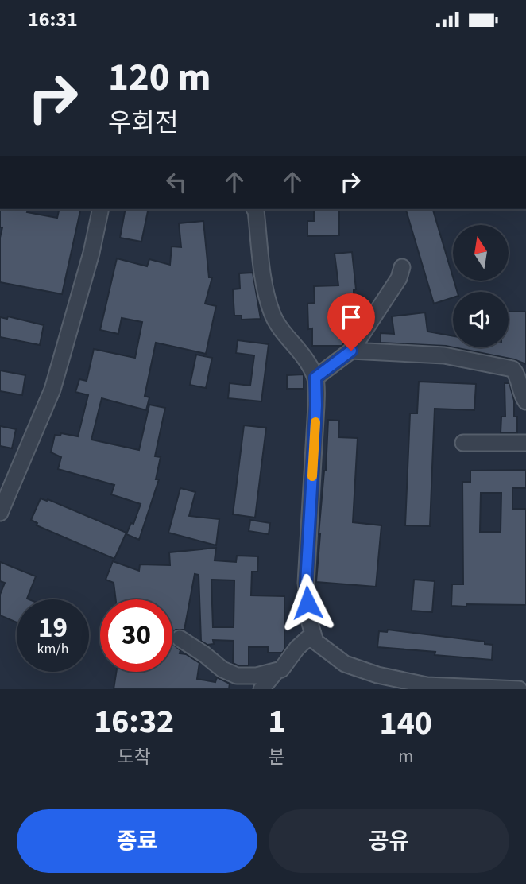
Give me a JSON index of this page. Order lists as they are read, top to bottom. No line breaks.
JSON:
{"north":"top","page":{"status":"16:31","turn":["120 m","우회전"],"speed":"19 km/h","limit":"30","eta":["16:32","도착","1","분","140","m"],"buttons":["종료","공유"]}}
